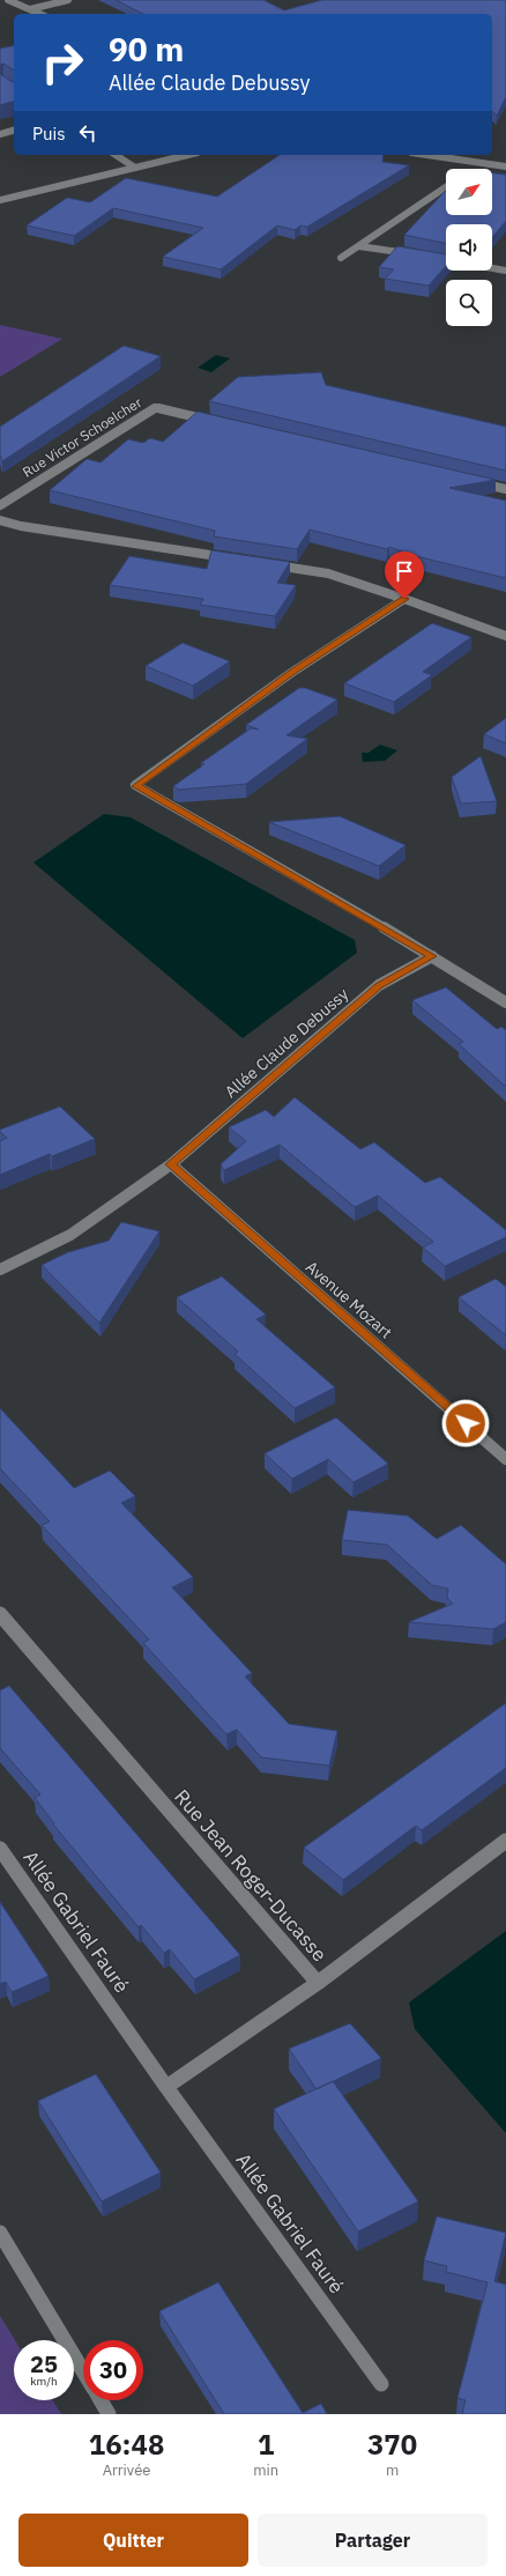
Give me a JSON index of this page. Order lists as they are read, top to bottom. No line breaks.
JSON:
{"streets":{"street":["Rue Victor Schoelcher","Allée Claude Debussy","Avenue Mozart","Rue Jean Roger-Ducasse","Allée Gabriel Fauré"]},"crossings":[["Allée Claude Debussy","Avenue Mozart"]],"north":"top right","page":{"turn":["90 m","Allée Claude Debussy"],"then":"Puis","speed":"25 km/h","limit":"30","eta":["16:48","Arrivée","1","min","370","m"],"buttons":["Quitter","Partager"]}}
